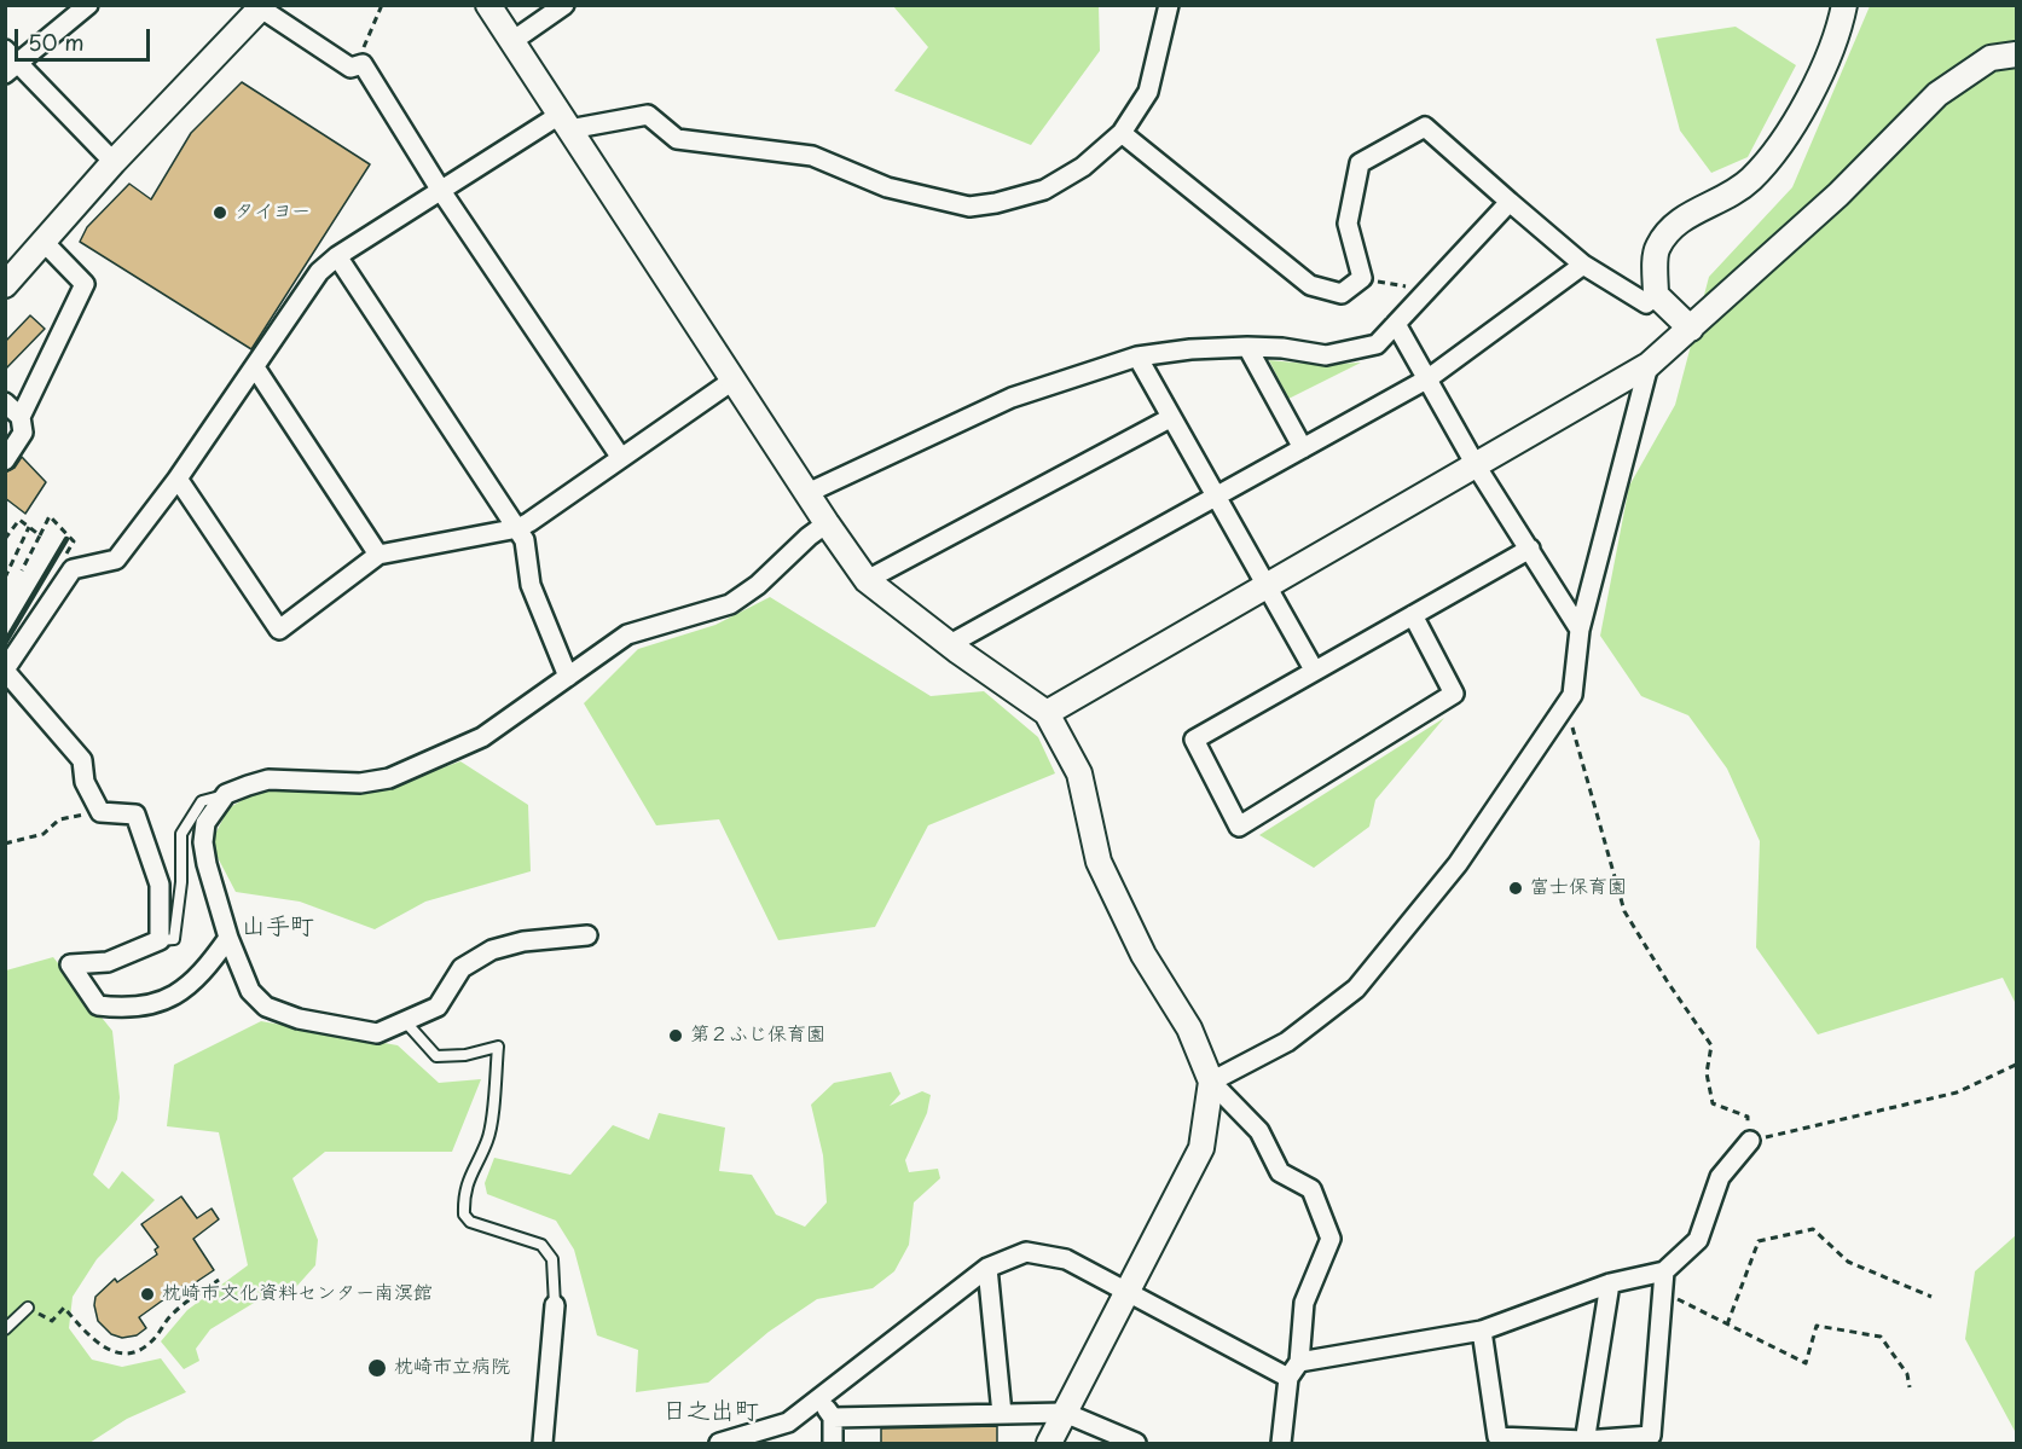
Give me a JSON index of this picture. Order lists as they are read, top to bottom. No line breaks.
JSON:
{"districts":["山手町","日之出町"],"places":["タイヨー","富士保育園","第２ふじ保育園","枕崎市文化資料センター南溟館","枕崎市立病院"],"scale_bar":"50 m"}
